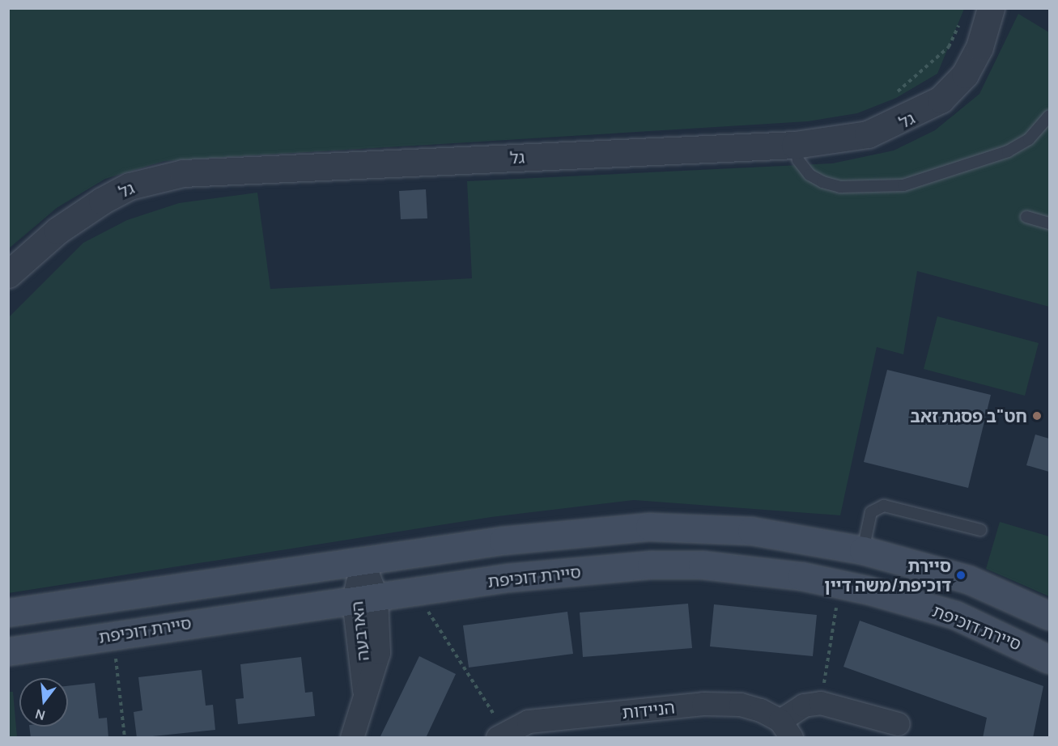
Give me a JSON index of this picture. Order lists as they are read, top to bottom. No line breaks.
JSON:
{"streets":{"main road":["סיירת דוכיפת"],"street":["גל","הארבעה","הניידות"]},"crossings":[["סיירת דוכיפת","הארבעה"]],"places":["חט\"ב פסגת זאב","סיירת דוכיפת/משה דיין"],"north":"bottom"}
